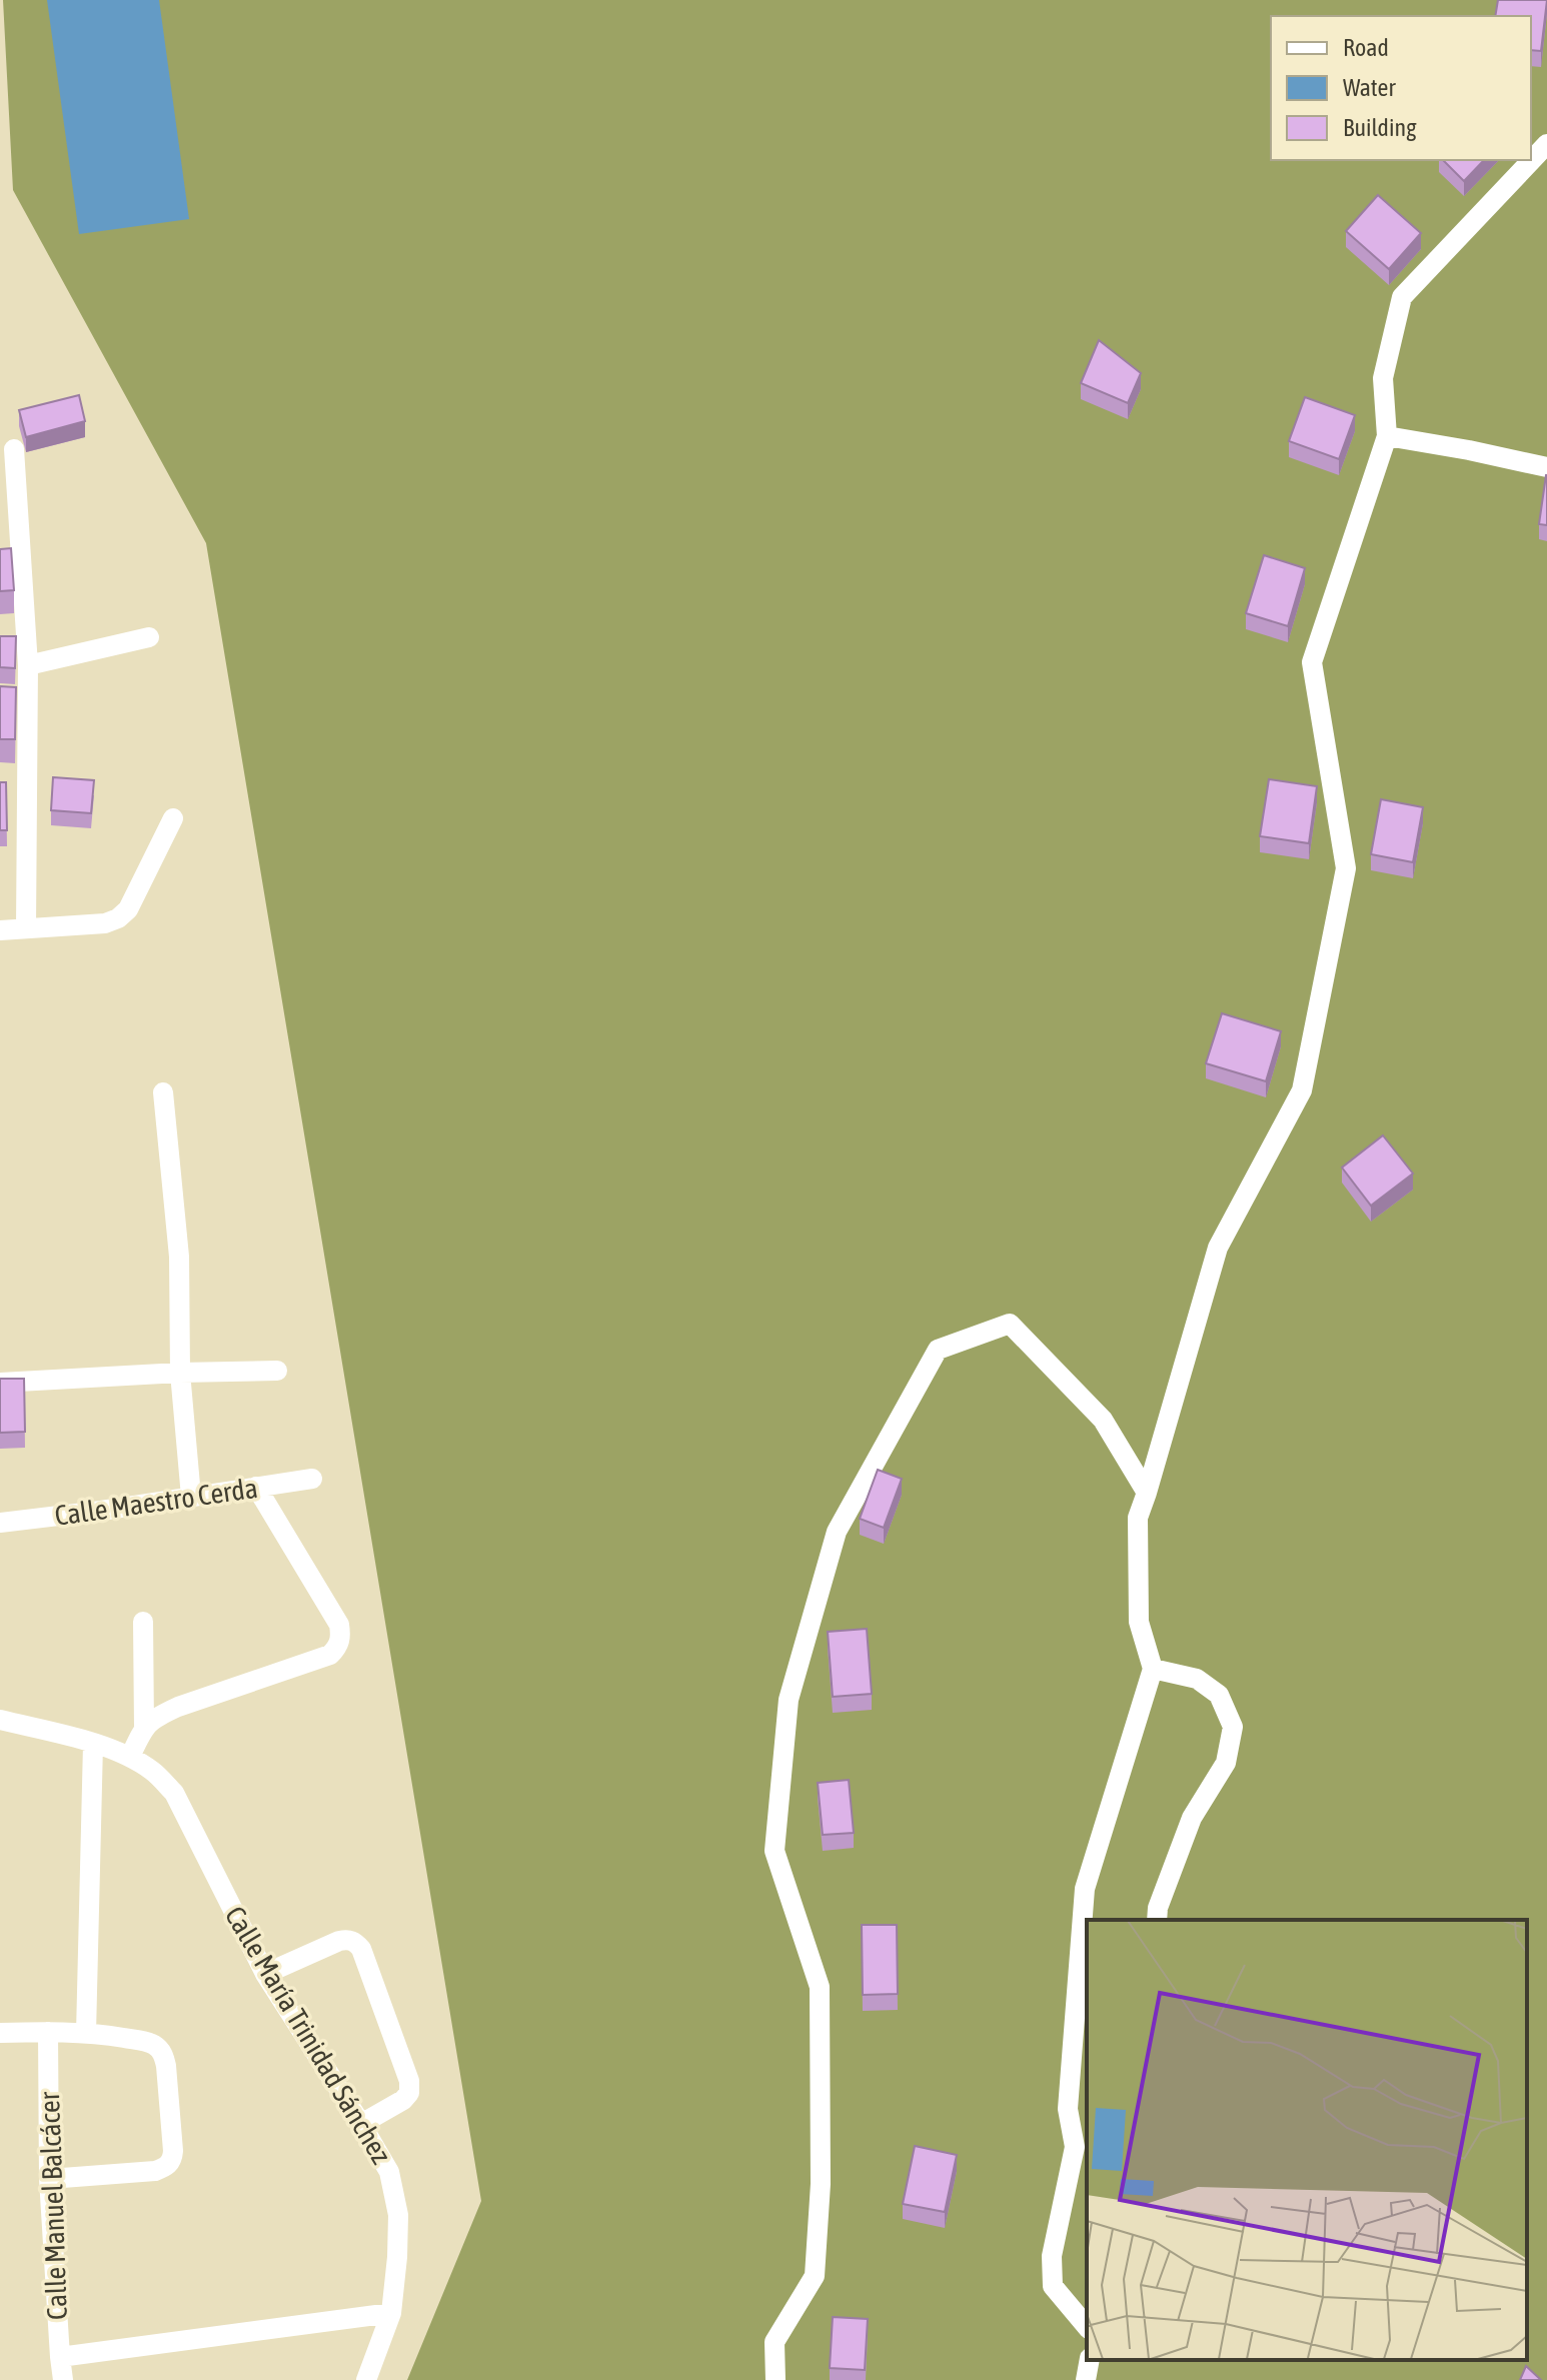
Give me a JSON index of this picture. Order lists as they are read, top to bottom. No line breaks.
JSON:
{"streets":{"street":["Calle Maestro Cerda","Calle María Trinidad Sánchez","Calle Manuel Balcácer"]},"legend":["Road","Water","Building"]}
